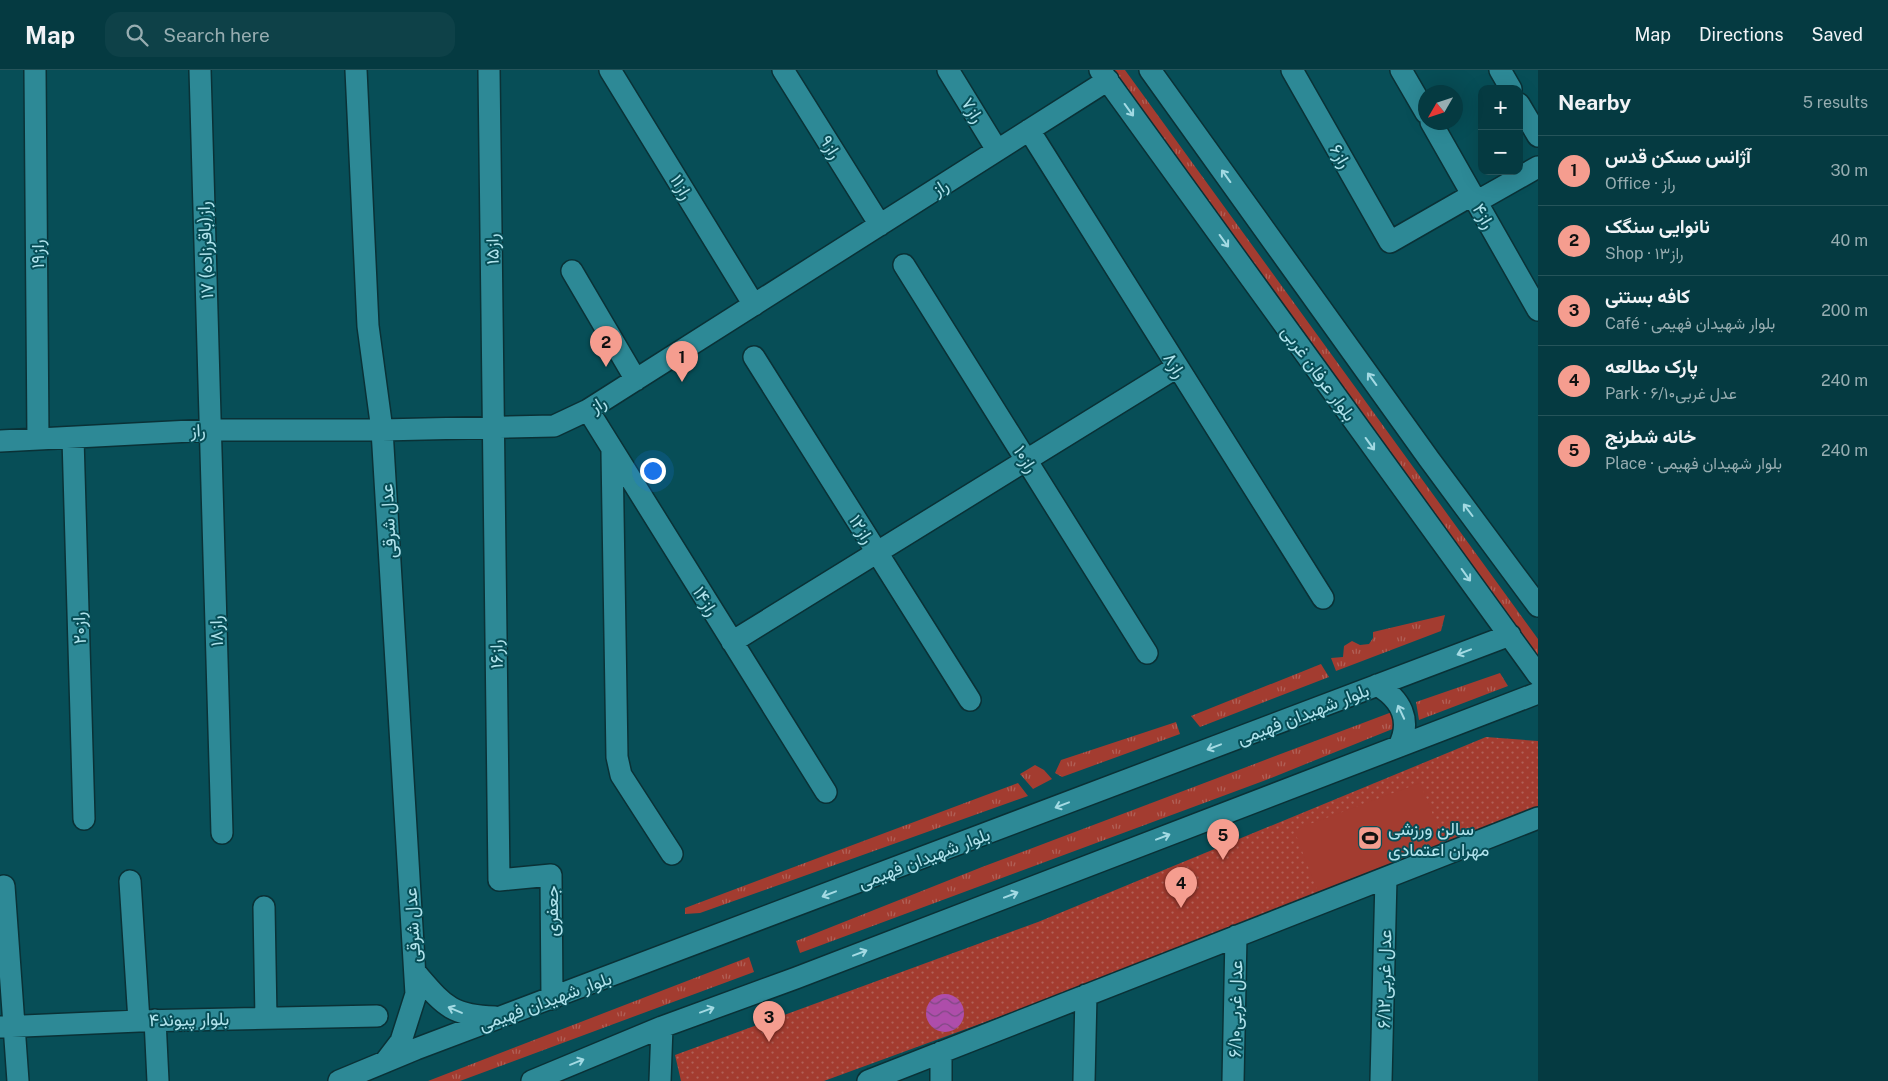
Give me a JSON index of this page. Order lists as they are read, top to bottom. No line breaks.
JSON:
{"streets":{"street":["راز۷","راز۹","راز۶","راز۱۱","راز","راز۴","راز۱۵","۱۷ راز(باقرزاده)","راز۱۹","راز۸","بلوار عرفان غربی","راز۱۰","عدل شرقی","راز۱۲","راز۱۴","راز۲۰","راز۱۸","راز۱۶","بلوار شهیدان فهیمی","جعفری","۶/۱۲عدل غربی","۶/۱۰عدل غربی","بلوار پیوند۴"]},"crossings":[["راز۷","راز"],["راز۹","راز"],["راز۶","راز۴"],["راز۱۱","راز"],["راز","راز۱۵"],["راز","۱۷ راز(باقرزاده)"],["راز","راز۱۹"],["راز","راز۸"],["راز","بلوار عرفان غربی"],["راز","عدل شرقی"],["راز","راز۱۴"],["راز","راز۲۰"],["راز","راز۱۸"],["راز","راز۱۶"],["راز۱۵","راز۱۶"],["۱۷ راز(باقرزاده)","راز۱۸"],["بلوار عرفان غربی","بلوار شهیدان فهیمی"],["عدل شرقی","بلوار شهیدان فهیمی"],["راز۱۶","جعفری"],["بلوار شهیدان فهیمی","جعفری"]],"places":{"sports":["سالن ورزشی مهران اعتمادی"]},"north":"bottom left","page":{"header":"Map","search":"Search here","nav":["Map","Directions","Saved"],"heading":["Nearby","5 results"],"map_buttons":["+","−"],"list":[{"mark":"1","name":"آژانس مسکن قدس","note":"Office · راز","value":"30 m"},{"mark":"2","name":"نانوایی سنگک","note":"Shop · راز۱۳","value":"40 m"},{"mark":"3","name":"کافه بستنی","note":"Café · بلوار شهیدان فهیمی","value":"200 m"},{"mark":"4","name":"پارک مطالعه","note":"Park · ۶/۱۰عدل غربی","value":"240 m"},{"mark":"5","name":"خانه شطرنج","note":"Place · بلوار شهیدان فهیمی","value":"240 m"}],"pins":["2","1","5","4","3"]}}
